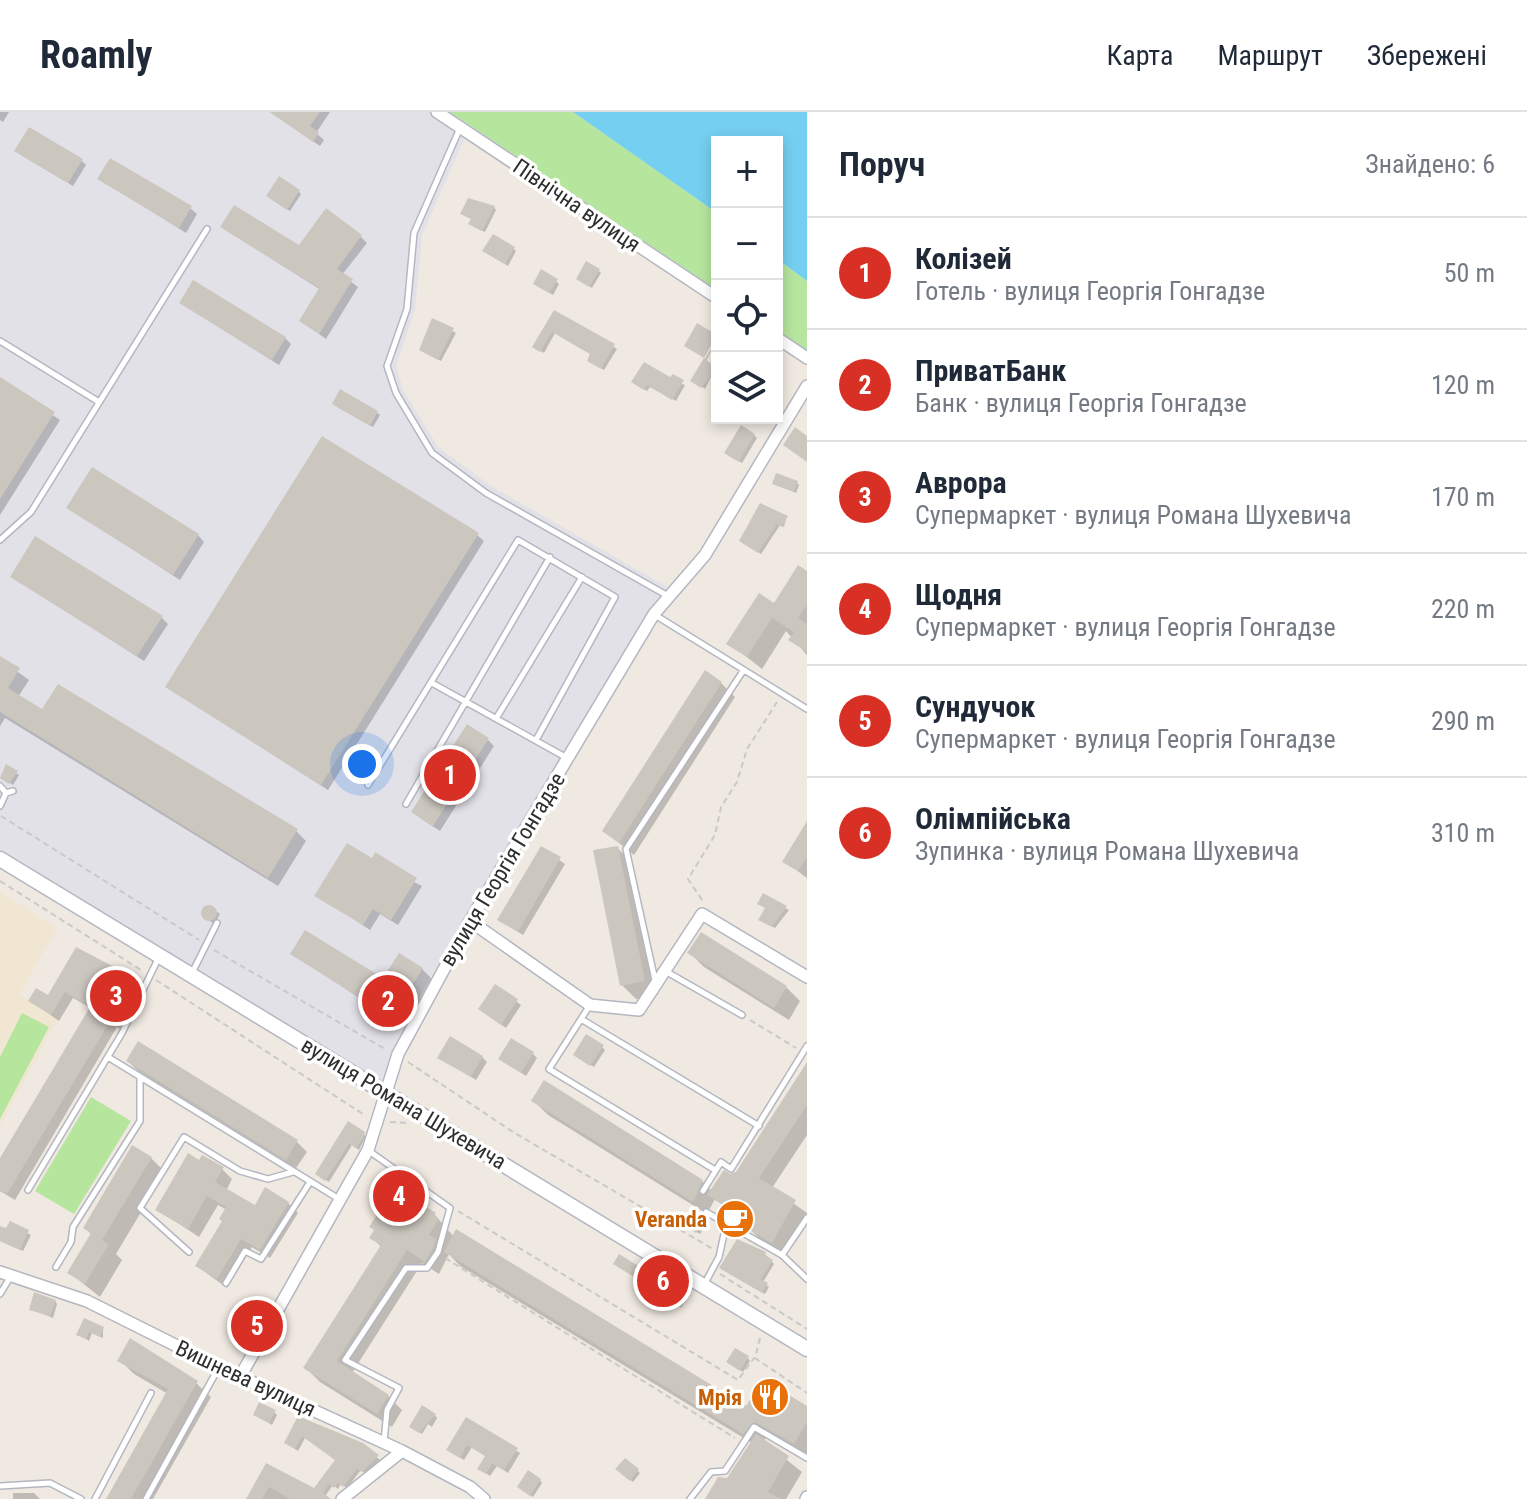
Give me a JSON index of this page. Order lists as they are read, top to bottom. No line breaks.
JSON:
{"streets":{"main road":["вулиця Романа Шухевича"],"street":["Північна вулиця","вулиця Георгія Гонгадзе","Вишнева вулиця"]},"crossings":[["вулиця Георгія Гонгадзе","вулиця Романа Шухевича"],["вулиця Георгія Гонгадзе","Вишнева вулиця"]],"places":{"cafe":["Veranda"],"restaurant":["Мрія"]},"page":{"header":"Roamly","nav":["Карта","Маршрут","Збережені"],"heading":["Поруч","Знайдено: 6"],"map_buttons":["+","−"],"list":[{"mark":"1","name":"Колізей","note":"Готель · вулиця Георгія Гонгадзе","value":"50 m"},{"mark":"2","name":"ПриватБанк","note":"Банк · вулиця Георгія Гонгадзе","value":"120 m"},{"mark":"3","name":"Аврора","note":"Супермаркет · вулиця Романа Шухевича","value":"170 m"},{"mark":"4","name":"Щодня","note":"Супермаркет · вулиця Георгія Гонгадзе","value":"220 m"},{"mark":"5","name":"Сундучок","note":"Супермаркет · вулиця Георгія Гонгадзе","value":"290 m"},{"mark":"6","name":"Олiмпiйська","note":"Зупинка · вулиця Романа Шухевича","value":"310 m"}],"pins":["1","3","2","4","6","5"]}}
